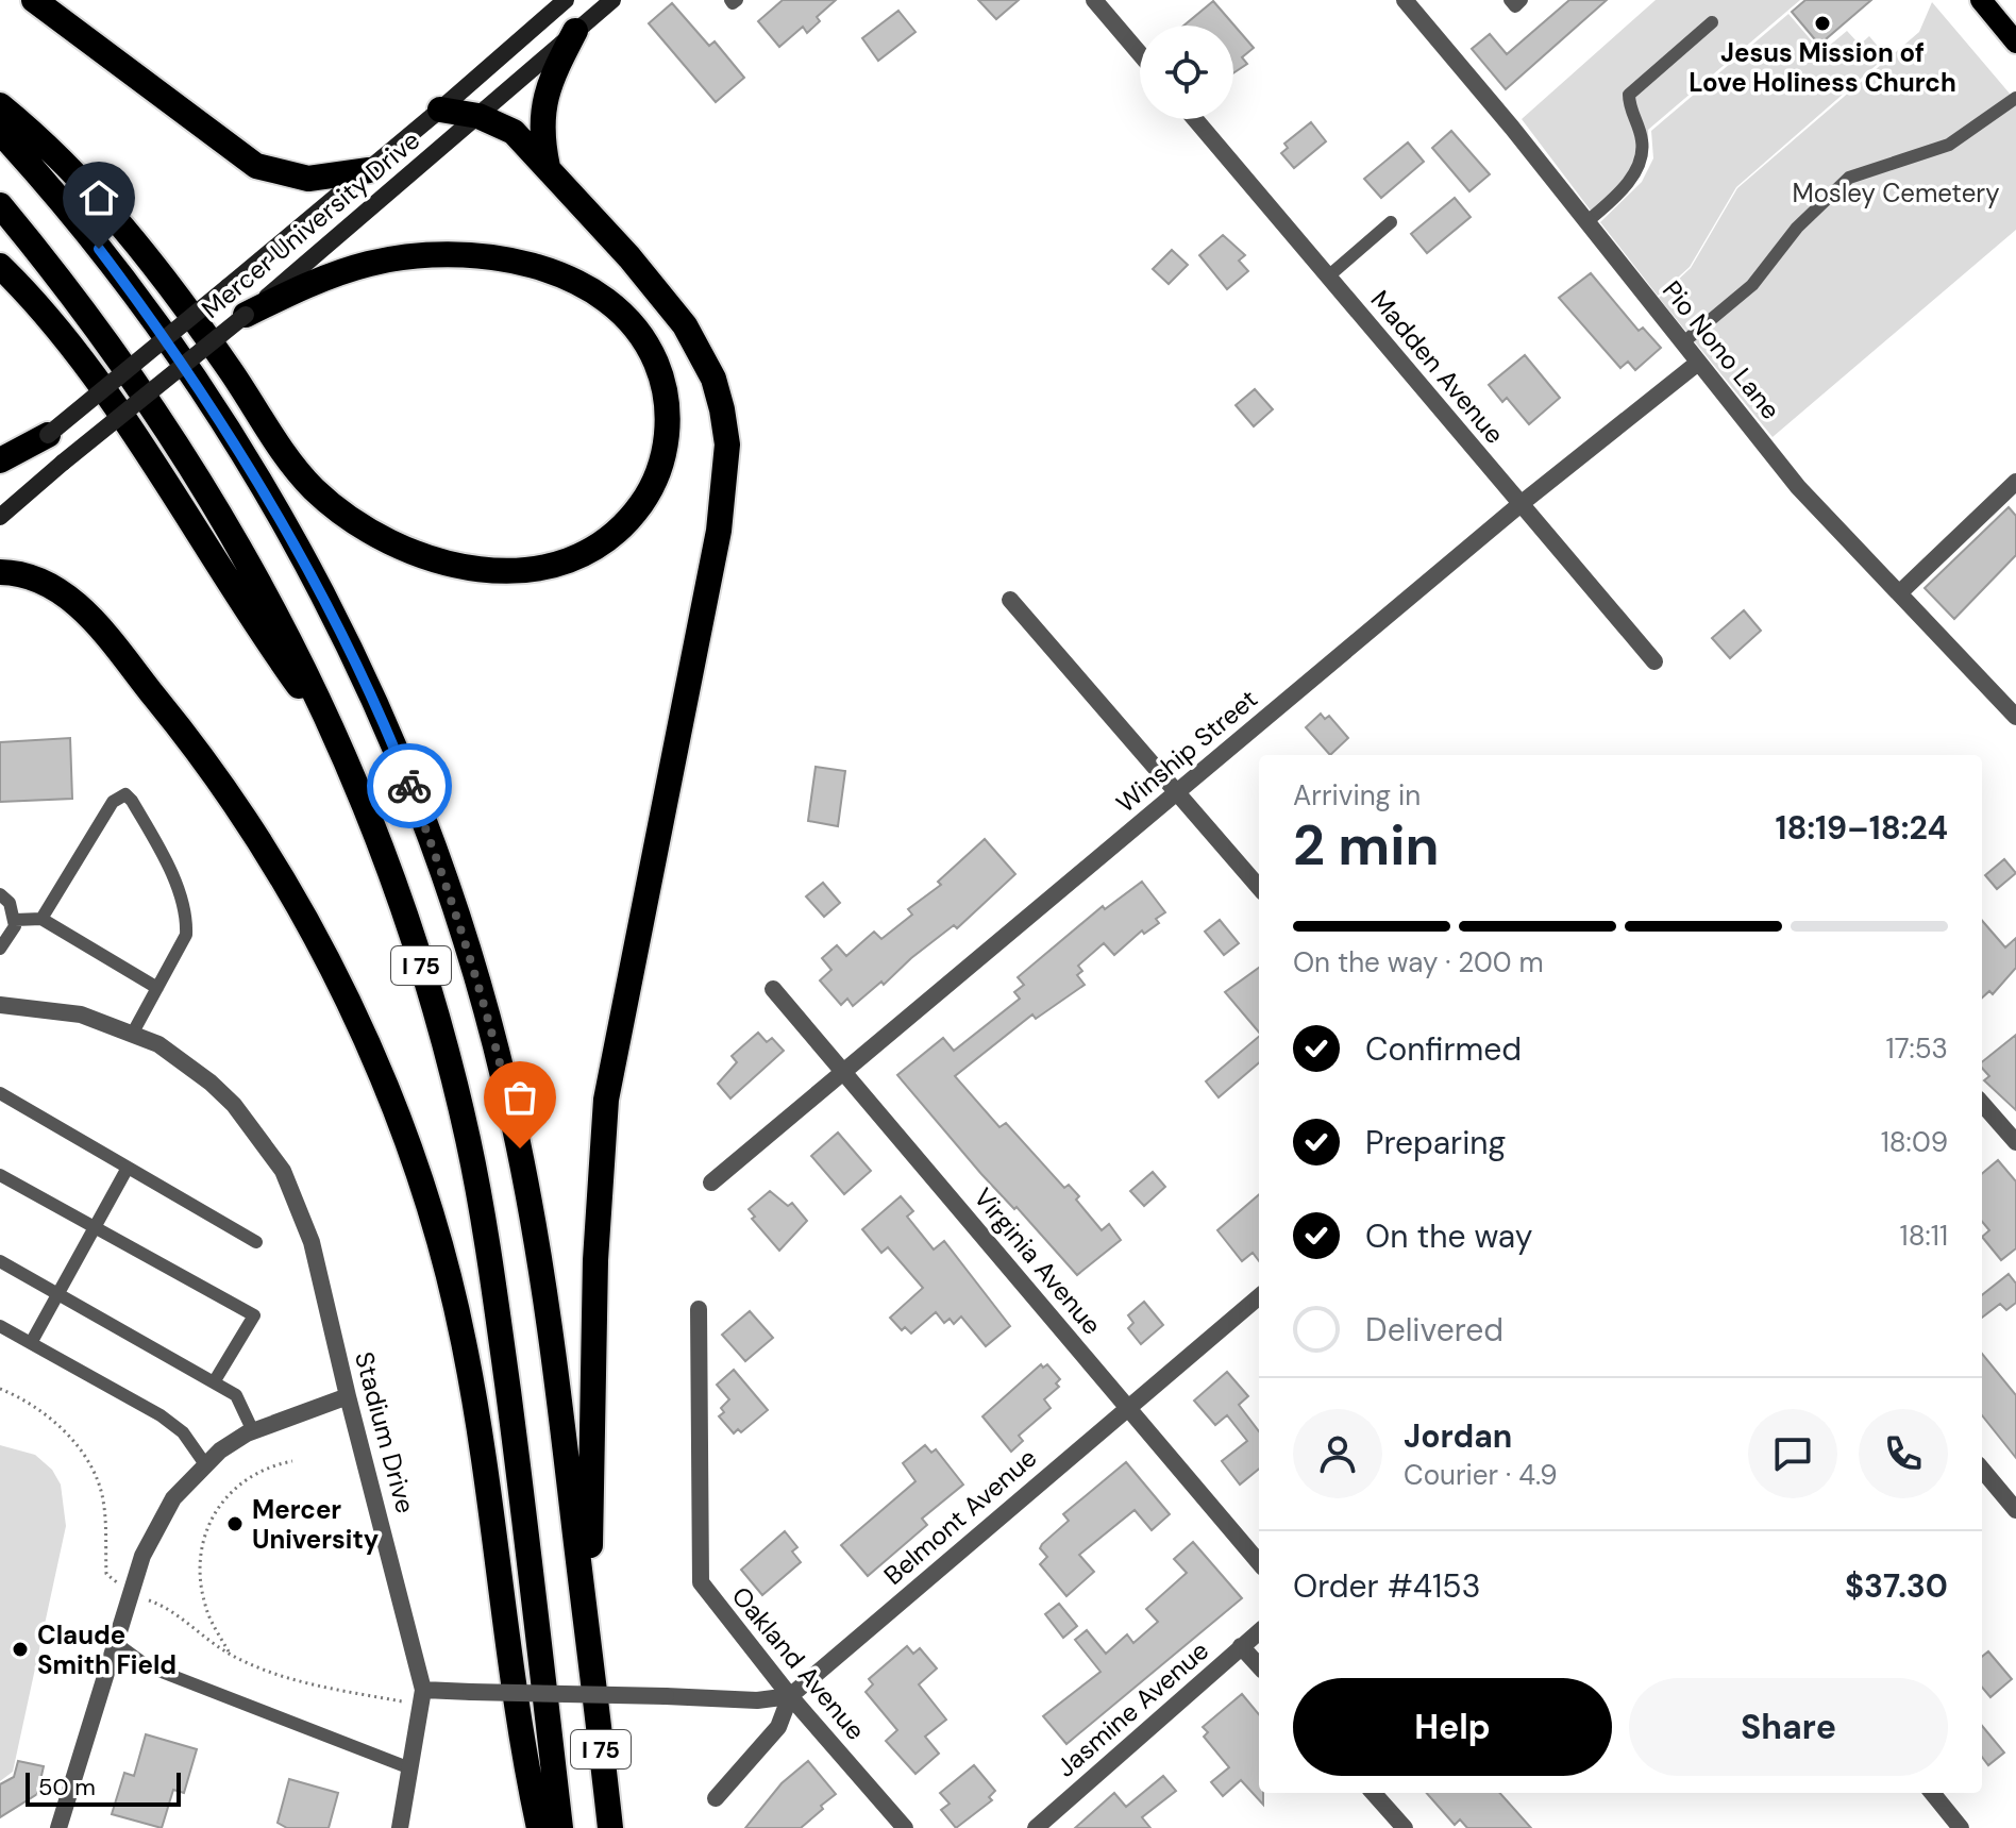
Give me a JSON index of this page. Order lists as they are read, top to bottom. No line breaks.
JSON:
{"streets":{"highway":["I 75"],"main road":["Mercer University Drive"],"street":["Pio Nono Lane","Madden Avenue","Winship Street","Virginia Avenue","Stadium Drive","Belmont Avenue","Oakland Avenue","Jasmine Avenue"]},"crossings":[["Pio Nono Lane","Winship Street"],["Madden Avenue","Winship Street"],["Winship Street","Virginia Avenue"],["Virginia Avenue","Belmont Avenue"],["Belmont Avenue","Oakland Avenue"]],"parks":["Mosley Cemetery"],"places":["Jesus Mission of Love Holiness Church","Mercer University","Claude Smith Field"],"scale_bar":"50 m","page":{"heading":["2 min","Arriving in","18:19–18:24"],"panel":["Jordan","Courier · 4.9","Order #4153","$37.30"],"bar":"On the way · 200 m","list":[["Confirmed","17:53"],["Preparing","18:09"],["On the way","18:11"],"Delivered"],"buttons":["Help","Share"],"scale":"50 m"}}
